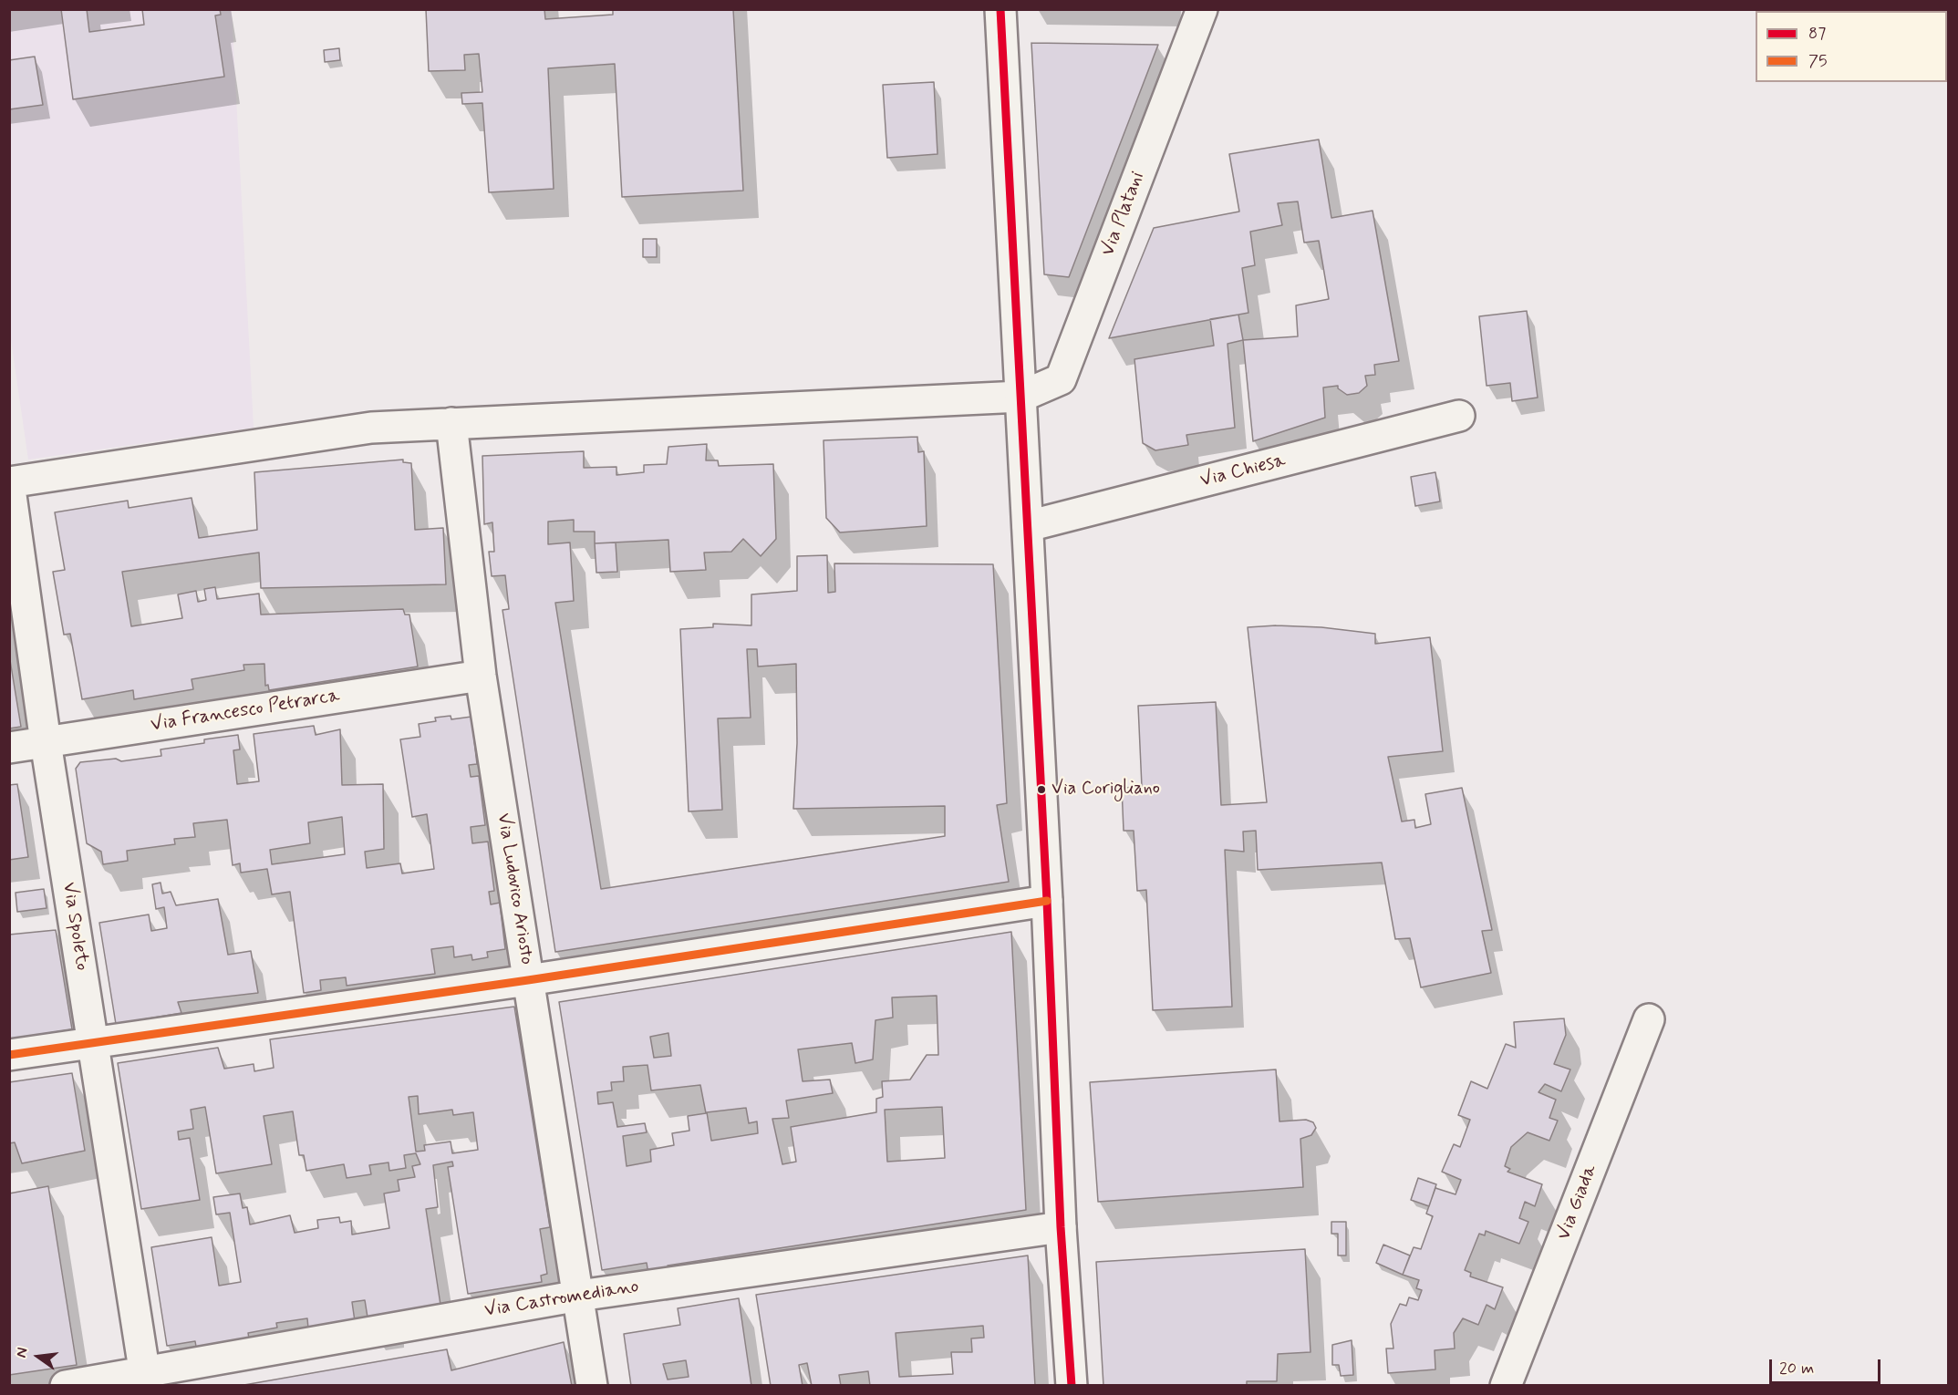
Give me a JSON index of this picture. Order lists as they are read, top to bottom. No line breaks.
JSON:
{"streets":{"street":["Via Platani","Via Chiesa","Via Francesco Petrarca","Via Ludovico Ariosto","Via Spoleto","Via Giada","Via Castromediano"]},"crossings":[["Via Francesco Petrarca","Via Ludovico Ariosto"],["Via Francesco Petrarca","Via Spoleto"],["Via Ludovico Ariosto","Via Castromediano"],["Via Spoleto","Via Castromediano"]],"places":["Via Corigliano"],"lines":["transit line 87","transit line 75"],"legend":["87","75"],"scale_bar":"20 m","north":"left"}
